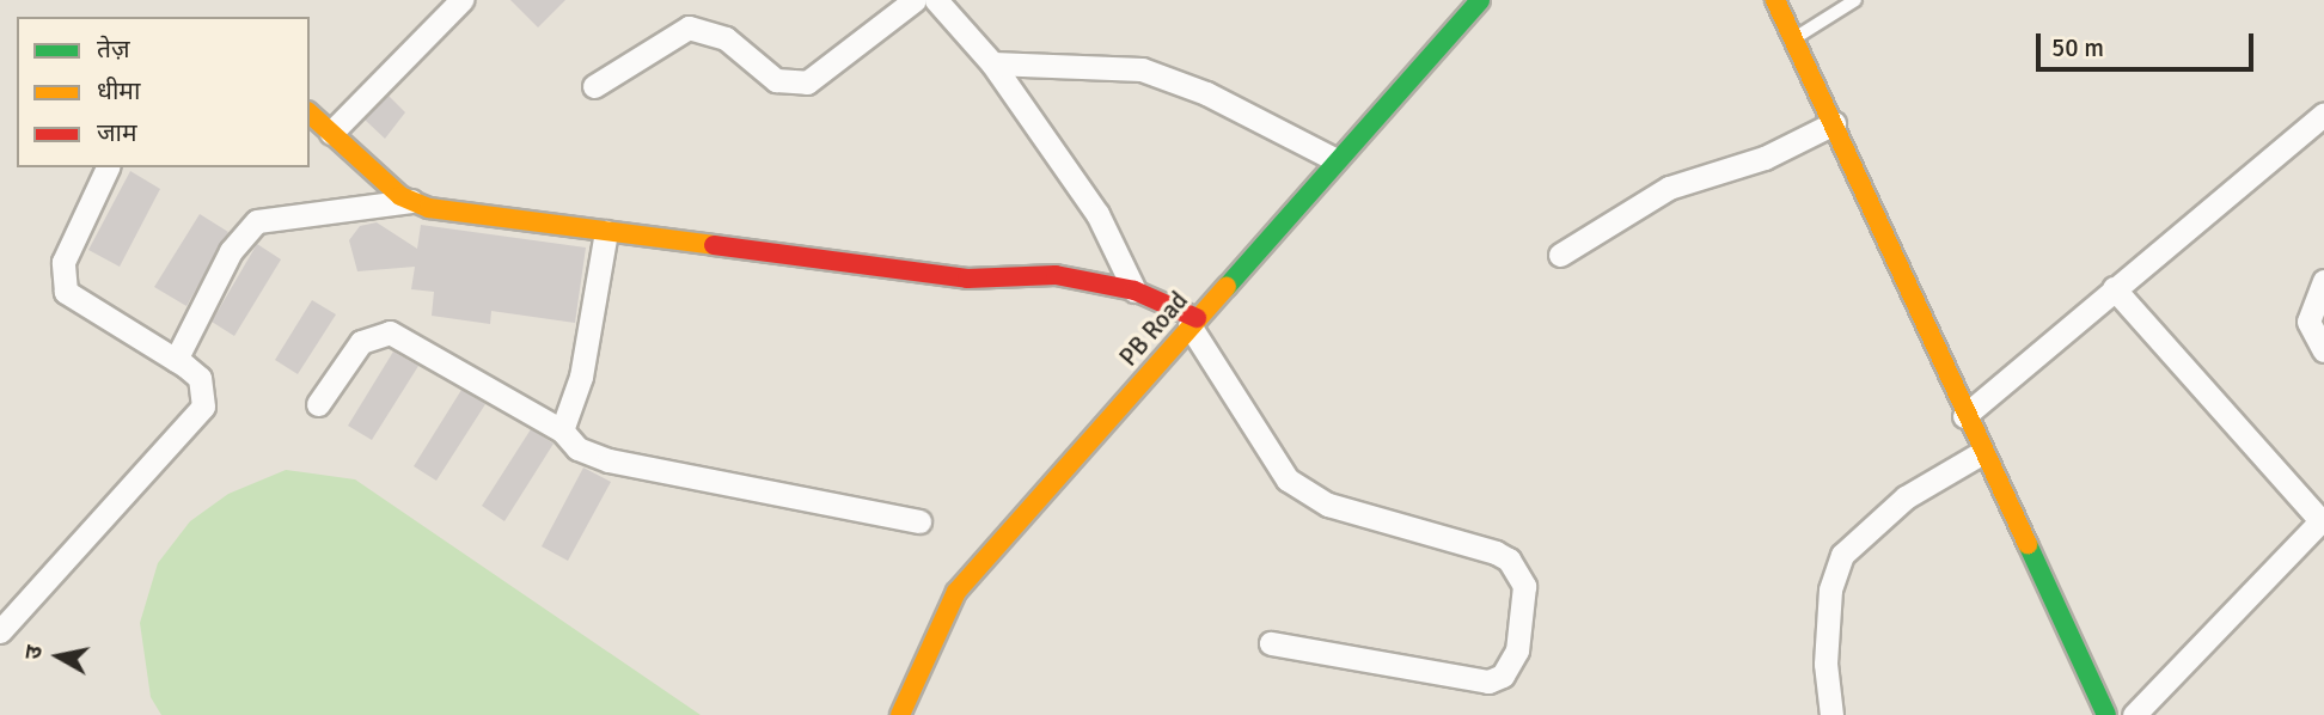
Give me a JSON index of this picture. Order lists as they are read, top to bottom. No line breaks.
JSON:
{"streets":{"street":["PB Road"]},"legend":["तेज़","धीमा","जाम"],"scale_bar":"50 m","north":"left"}
